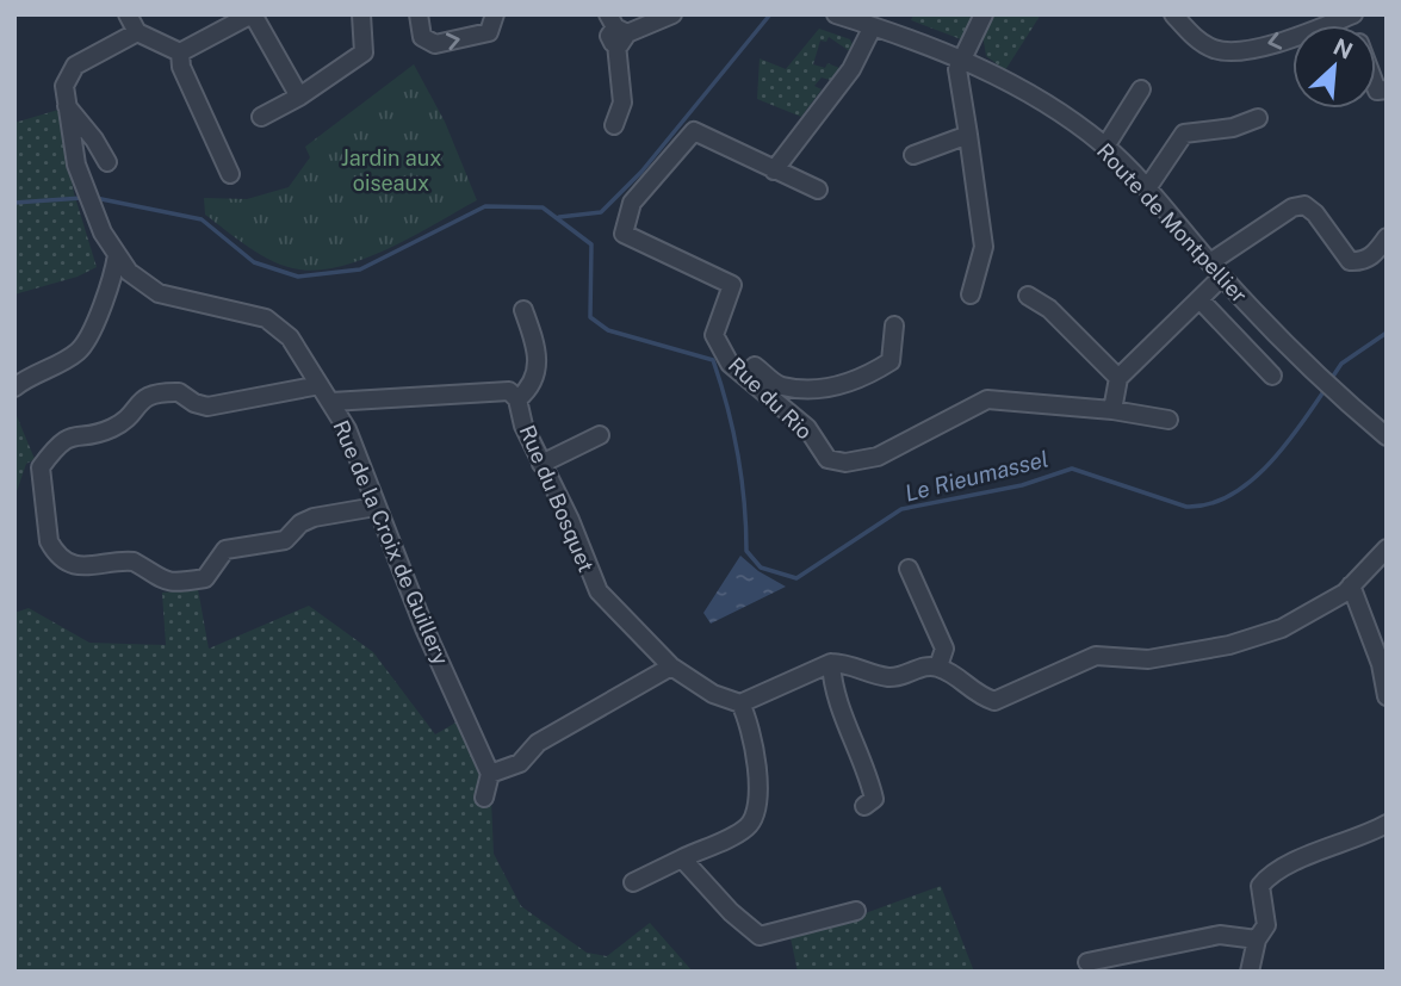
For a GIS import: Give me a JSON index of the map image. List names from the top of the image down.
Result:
{
  "streets": {
    "street": [
      "Route de Montpellier",
      "Rue du Rio",
      "Rue du Bosquet",
      "Rue de la Croix de Guillery"
    ]
  },
  "crossings": [
    ["Rue du Bosquet", "Rue de la Croix de Guillery"]
  ],
  "water": ["Le Rieumassel"],
  "parks": ["Jardin aux oiseaux"],
  "north": "top right"
}
